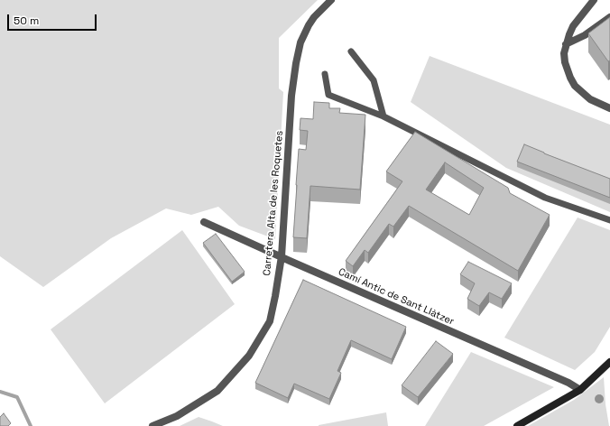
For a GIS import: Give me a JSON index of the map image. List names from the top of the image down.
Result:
{
  "streets": {
    "street": ["Carretera Alta de les Roquetes", "Camí Antic de Sant Llàtzer"]
  },
  "crossings": [
    ["Carretera Alta de les Roquetes", "Camí Antic de Sant Llàtzer"]
  ],
  "scale_bar": "50 m"
}
